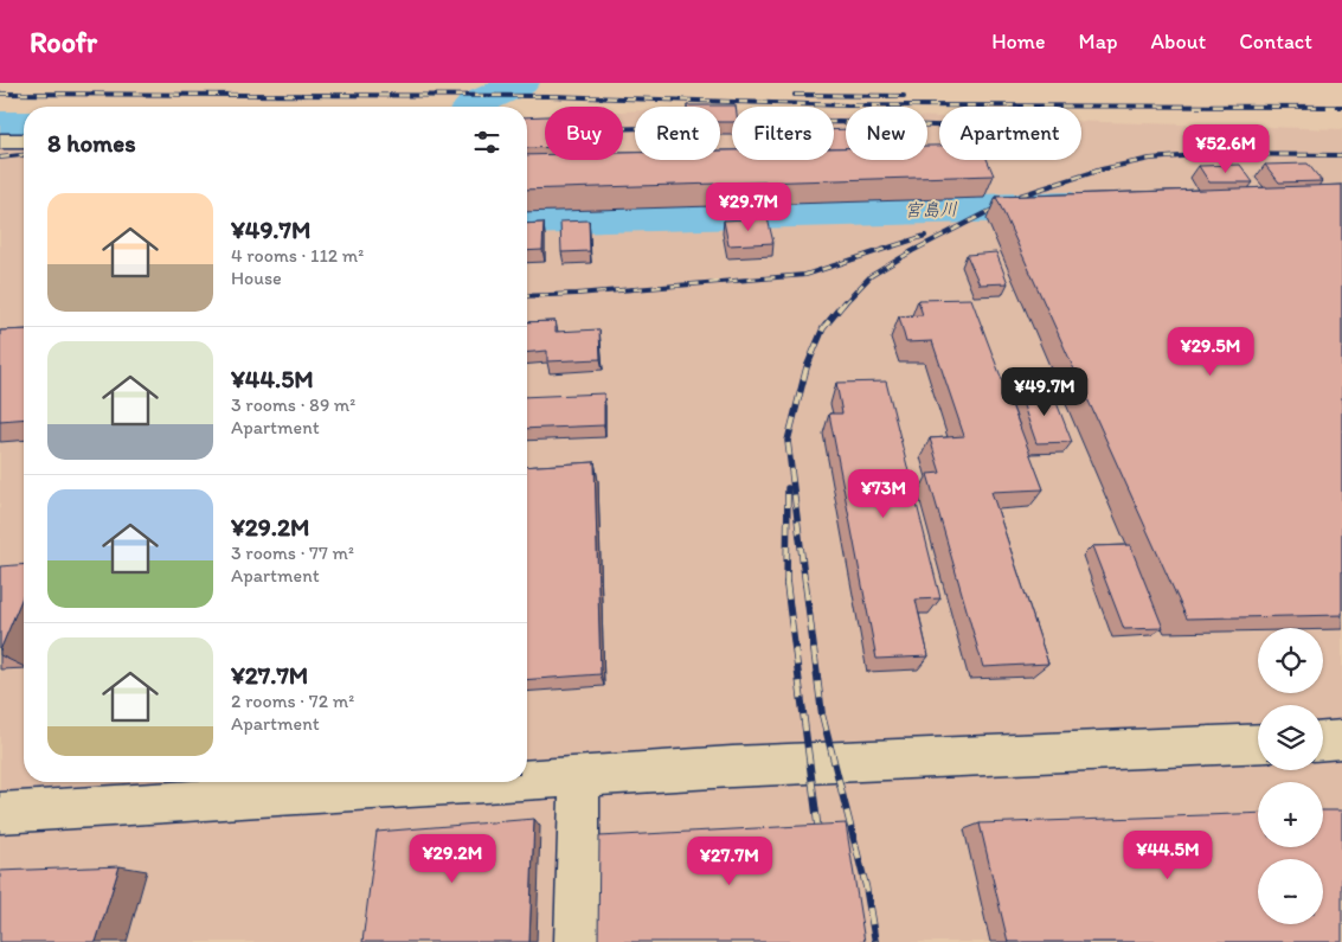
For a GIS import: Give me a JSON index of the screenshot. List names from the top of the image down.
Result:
{
  "water": ["宮島川"],
  "page": {
    "header": "Roofr",
    "nav": [
      "Home",
      "Map",
      "About",
      "Contact"
    ],
    "chip": [
      "Buy",
      "Rent",
      "Filters",
      "New",
      "Apartment"
    ],
    "heading": "8 homes",
    "price": [
      "¥52.6M",
      "¥29.7M",
      "¥29.5M",
      "¥49.7M",
      "¥73M",
      "¥44.5M",
      "¥29.2M",
      "¥27.7M"
    ],
    "list": [
      {
        "name": "¥49.7M",
        "note": "4 rooms · 112 m² · House"
      },
      {
        "name": "¥44.5M",
        "note": "3 rooms · 89 m² · Apartment"
      },
      {
        "name": "¥29.2M",
        "note": "3 rooms · 77 m² · Apartment"
      },
      {
        "name": "¥27.7M",
        "note": "2 rooms · 72 m² · Apartment"
      }
    ],
    "map_buttons": ["+", "−"]
  }
}
